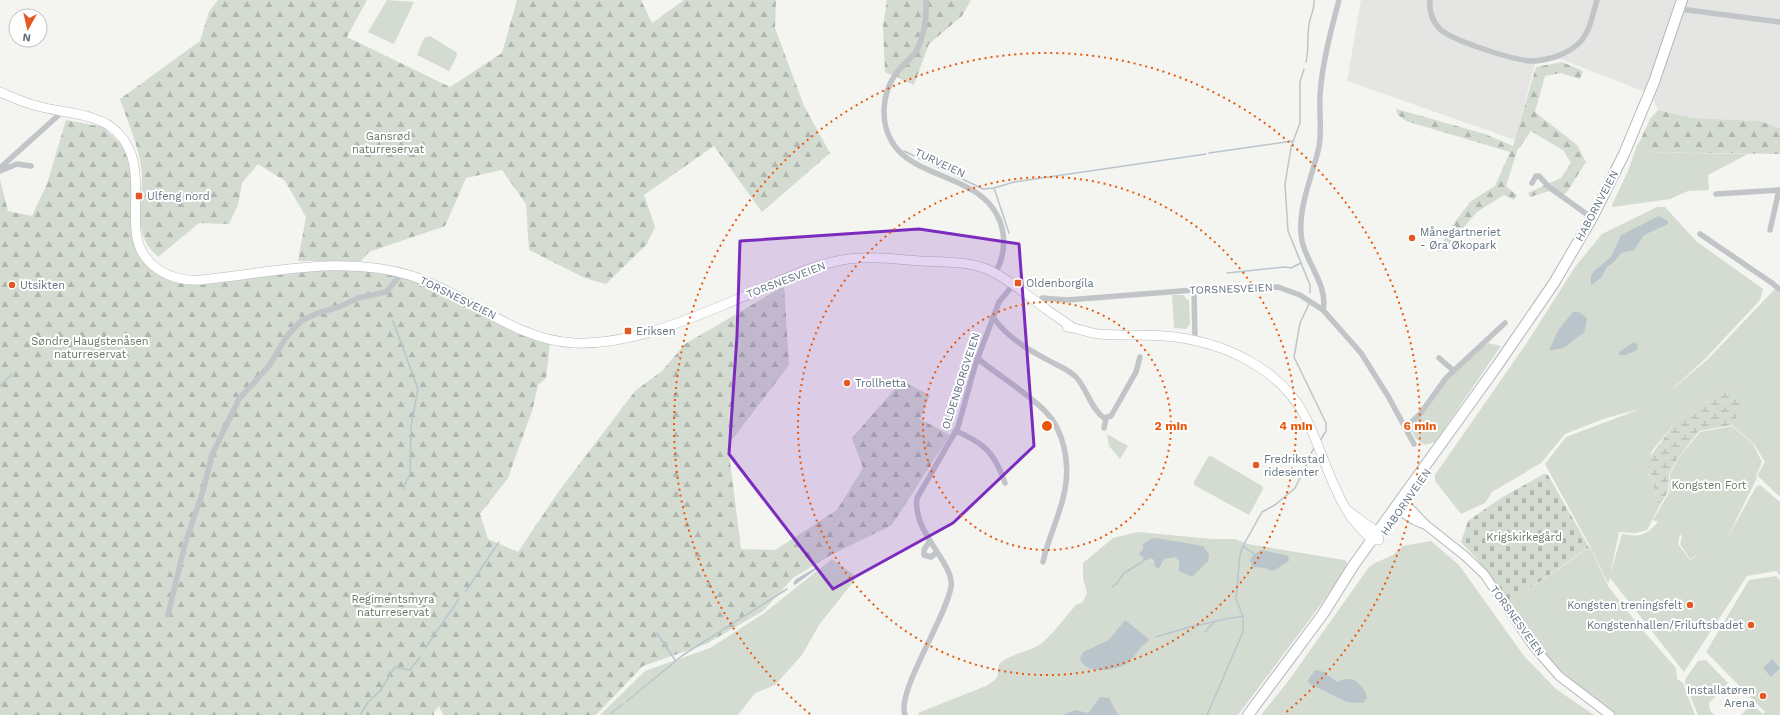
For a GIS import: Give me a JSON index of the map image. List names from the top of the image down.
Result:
{
  "streets": {
    "highway": ["HABORNVEIEN"],
    "main road": ["TORSNESVEIEN"],
    "street": ["TURVEIEN", "OLDENBORGVEIEN"]
  },
  "crossings": [
    ["TURVEIEN", "TORSNESVEIEN"],
    ["HABORNVEIEN", "TORSNESVEIEN"],
    ["TORSNESVEIEN", "OLDENBORGVEIEN"]
  ],
  "parks": [
    "Gansrød naturreservat",
    "Søndre Haugstenåsen naturreservat",
    "Kongsten Fort",
    "Krigskirkegård",
    "Regimentsmyra naturreservat"
  ],
  "places": {
    "transit": ["Ulfeng nord", "Oldenborgila", "Eriksen"],
    "other": [
      "Månegartneriet - Øra Økopark",
      "Utsikten",
      "Trollhetta",
      "Fredrikstad ridesenter",
      "Kongsten treningsfelt",
      "Kongstenhallen/Friluftsbadet",
      "Installatøren Arena"
    ]
  },
  "north": "bottom",
  "rings": ["2 min", "4 min", "6 min"]
}
